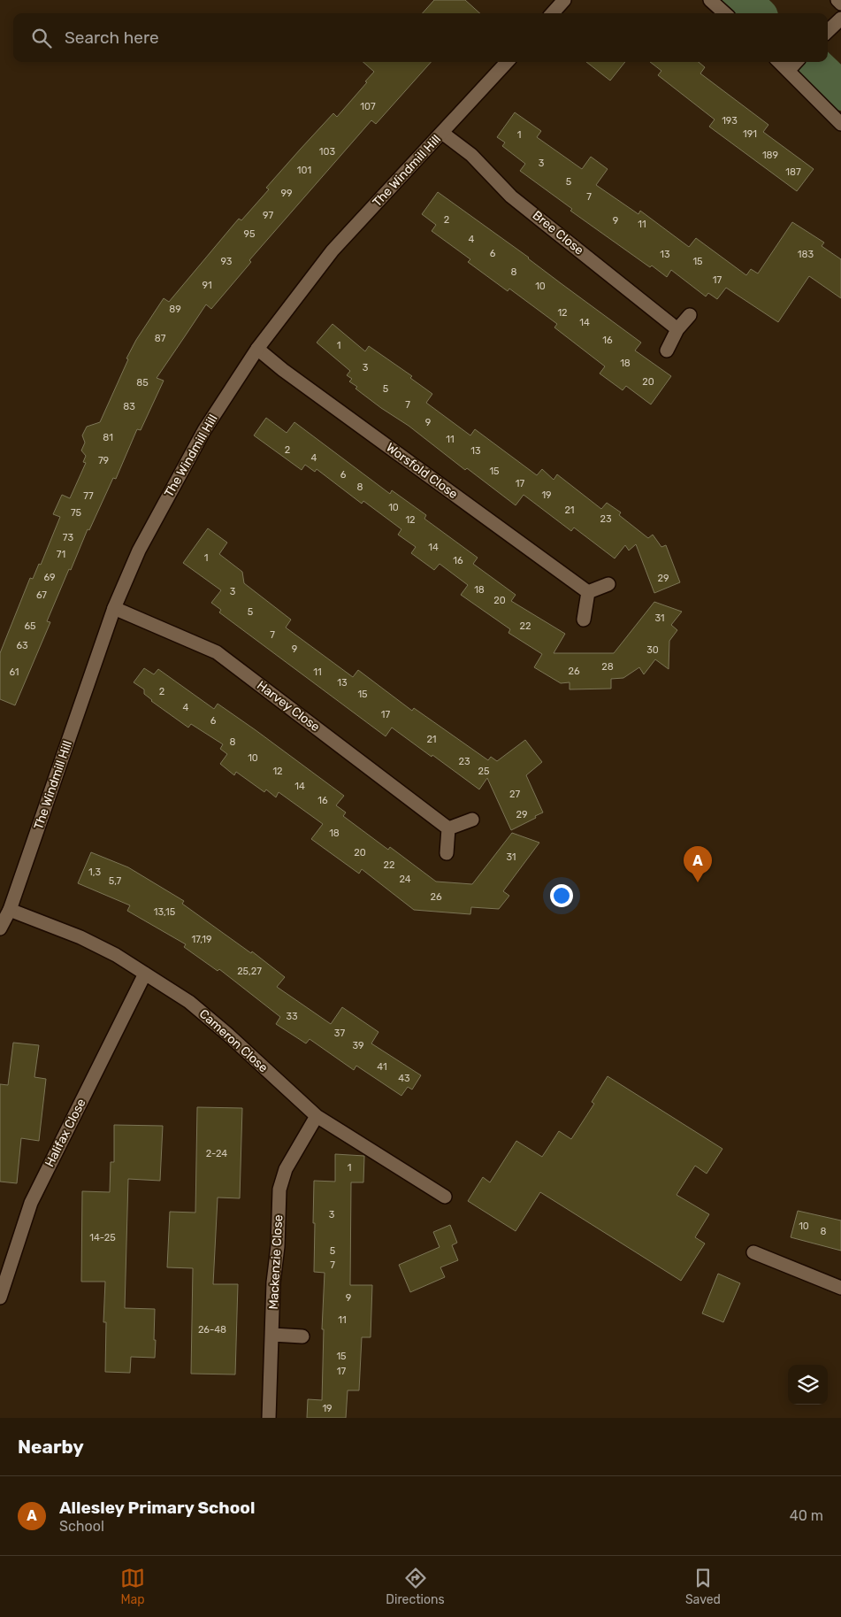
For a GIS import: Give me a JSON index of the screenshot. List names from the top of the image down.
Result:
{
  "streets": {
    "street": [
      "The Windmill Hill",
      "Bree Close",
      "Worsfold Close",
      "Harvey Close",
      "Cameron Close",
      "Halifax Close",
      "Mackenzie Close"
    ]
  },
  "crossings": [
    ["The Windmill Hill", "Bree Close"],
    ["The Windmill Hill", "Worsfold Close"],
    ["The Windmill Hill", "Harvey Close"],
    ["The Windmill Hill", "Cameron Close"],
    ["Cameron Close", "Halifax Close"],
    ["Cameron Close", "Mackenzie Close"]
  ],
  "house_numbers": [
    "107",
    "193",
    "191",
    "1",
    "103",
    "189",
    "3",
    "101",
    "187",
    "5",
    "99",
    "7",
    "97",
    "2",
    "9",
    "11",
    "95",
    "4",
    "6",
    "13",
    "183",
    "93",
    "15",
    "8",
    "17",
    "91",
    "10",
    "89",
    "12",
    "14",
    "87",
    "16",
    "1",
    "18",
    "3",
    "20",
    "85",
    "5",
    "7",
    "83",
    "9",
    "81",
    "11",
    "2",
    "13",
    "4",
    "79",
    "15",
    "6",
    "17",
    "8",
    "19",
    "77",
    "10",
    "21",
    "75",
    "23",
    "12",
    "73",
    "14",
    "71",
    "1",
    "16",
    "69",
    "29",
    "18",
    "3",
    "67",
    "20",
    "5",
    "31",
    "65",
    "22",
    "7",
    "63",
    "9",
    "30",
    "28",
    "26",
    "61",
    "11",
    "13",
    "2",
    "15",
    "4",
    "17",
    "6",
    "21",
    "8",
    "10",
    "23",
    "12",
    "25",
    "14",
    "27",
    "16",
    "29",
    "18",
    "20",
    "31",
    "22",
    "1,3",
    "24",
    "5,7",
    "26",
    "13,15",
    "17,19",
    "25,27",
    "33",
    "37",
    "39",
    "41",
    "43",
    "2-24",
    "1",
    "3",
    "10",
    "8",
    "14-25",
    "5",
    "7",
    "9",
    "11",
    "26-48",
    "15",
    "17",
    "19"
  ],
  "page": {
    "search": "Search here",
    "pins": "A",
    "heading": "Nearby",
    "list": [
      {
        "mark": "A",
        "name": "Allesley Primary School",
        "note": "School",
        "value": "40 m"
      }
    ],
    "nav": ["Map", "Directions", "Saved"]
  }
}
